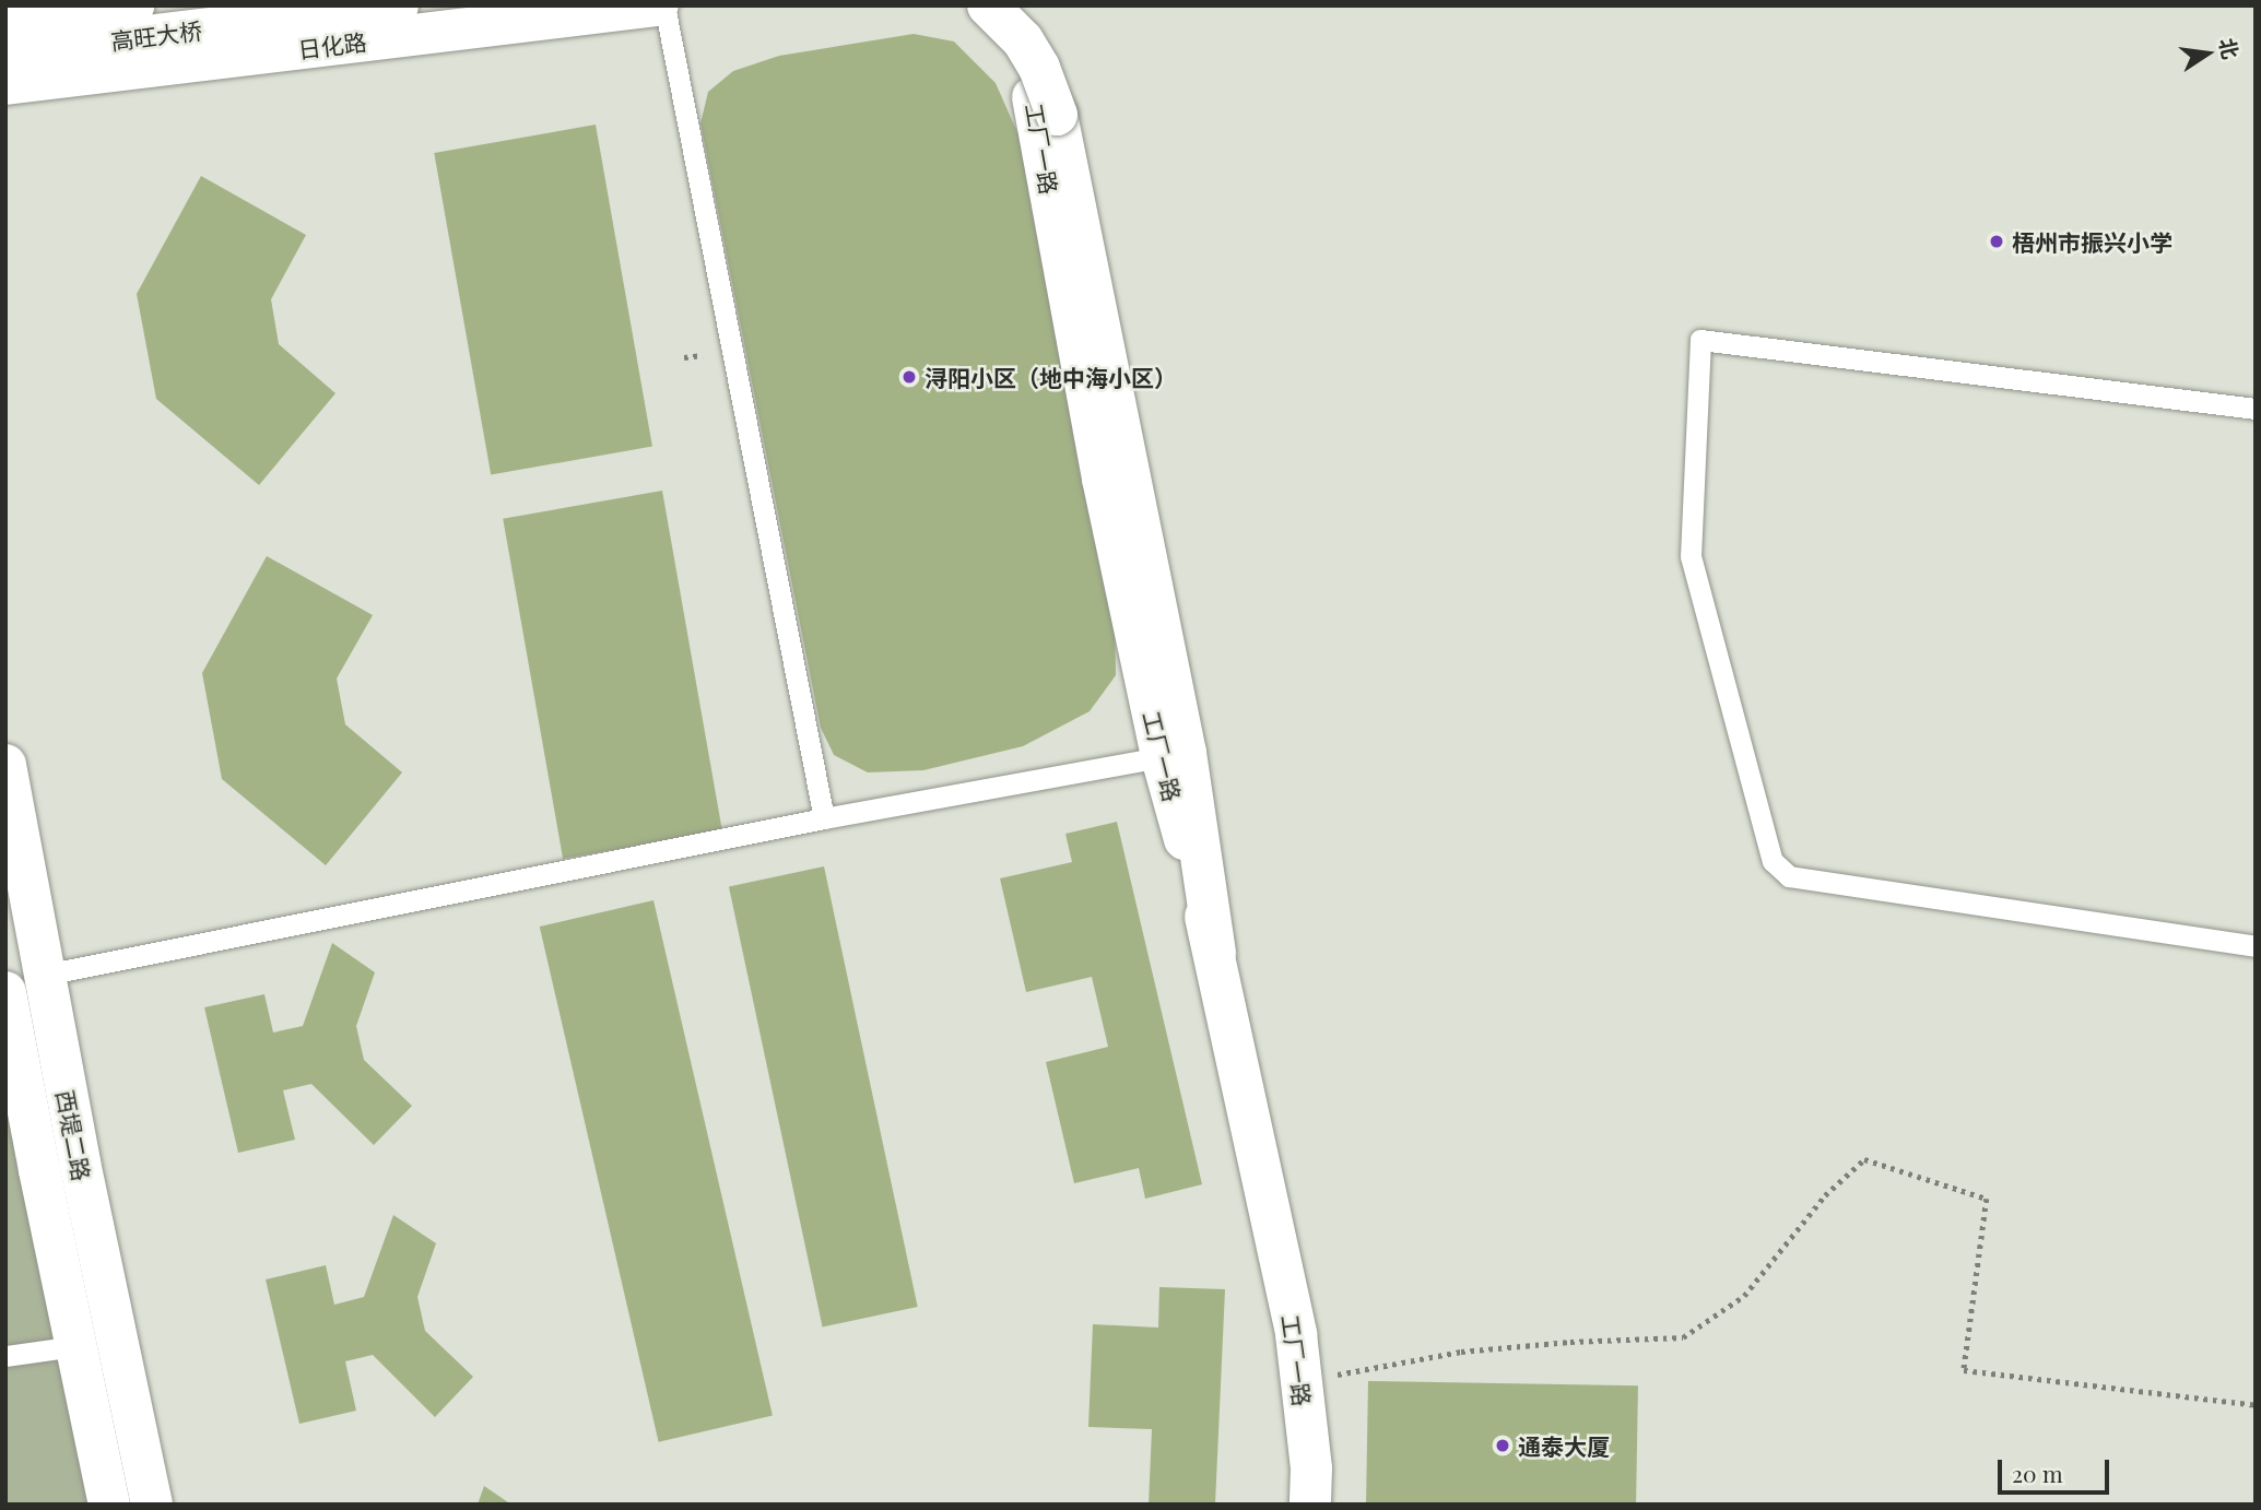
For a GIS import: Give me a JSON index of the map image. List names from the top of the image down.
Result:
{
  "streets": {
    "main road": [
      "高旺大桥",
      "日化路",
      "工厂一路",
      "西堤二路"
    ]
  },
  "places": ["梧州市振兴小学", "浔阳小区（地中海小区）", "通泰大厦"],
  "scale_bar": "20 m",
  "north": "right"
}
